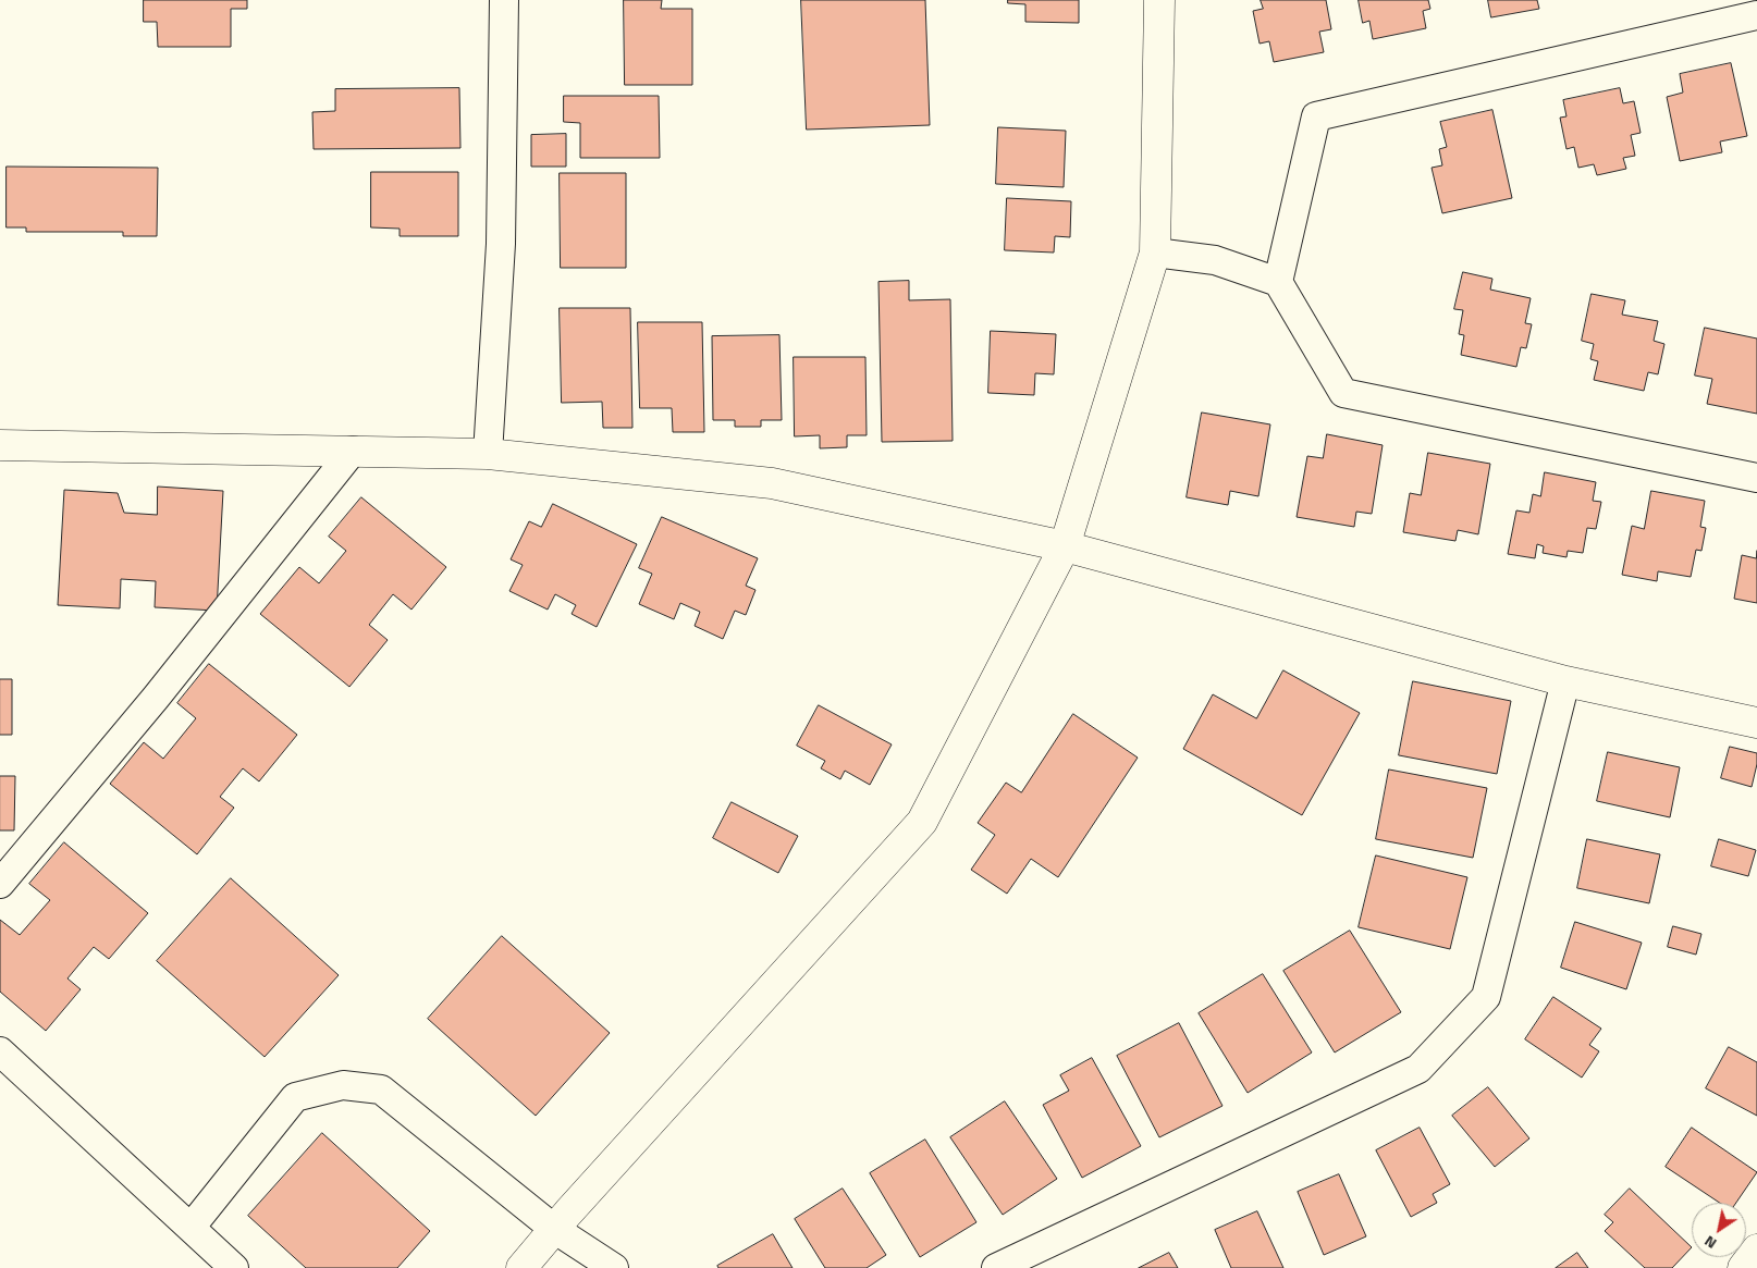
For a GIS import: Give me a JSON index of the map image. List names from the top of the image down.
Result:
{
  "north": "bottom left"
}
